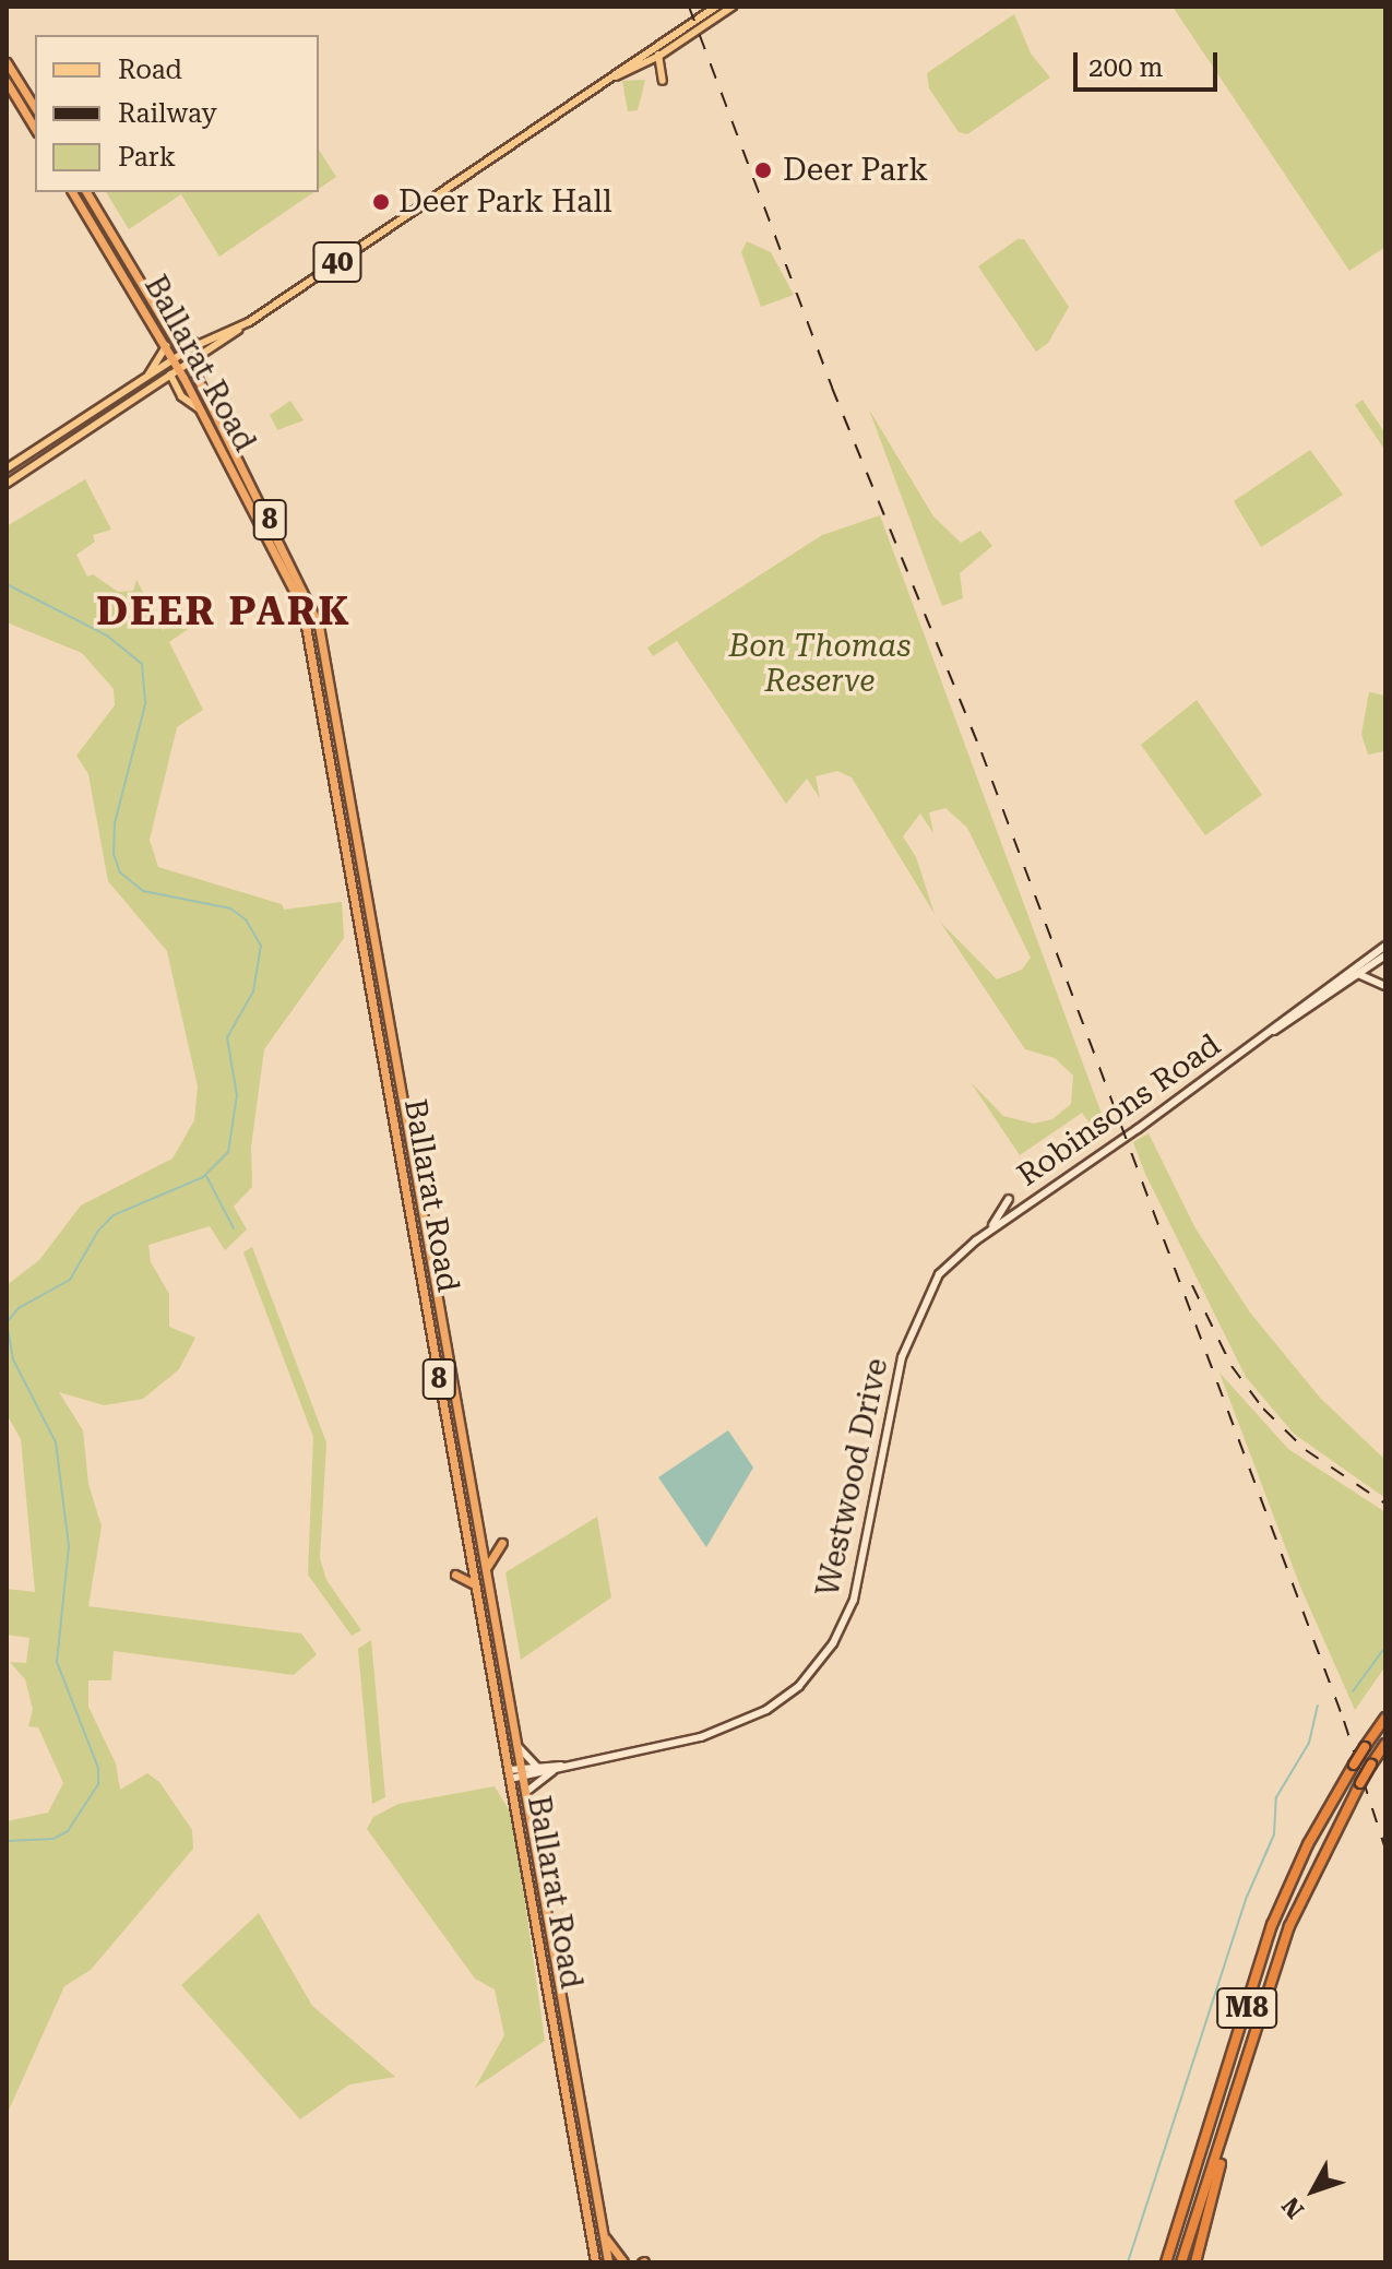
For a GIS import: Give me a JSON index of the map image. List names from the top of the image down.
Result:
{
  "streets": {
    "highway": ["Ballarat Road", "8", "M8"],
    "main road": ["40", "Robinsons Road", "Westwood Drive"]
  },
  "crossings": [
    ["40", "Ballarat Road"],
    ["Ballarat Road", "Westwood Drive"],
    ["Robinsons Road", "Westwood Drive"]
  ],
  "districts": ["DEER PARK"],
  "parks": ["Bon Thomas Reserve"],
  "places": ["Deer Park", "Deer Park Hall"],
  "legend": ["Road", "Railway", "Park"],
  "scale_bar": "200 m",
  "north": "bottom left"
}
